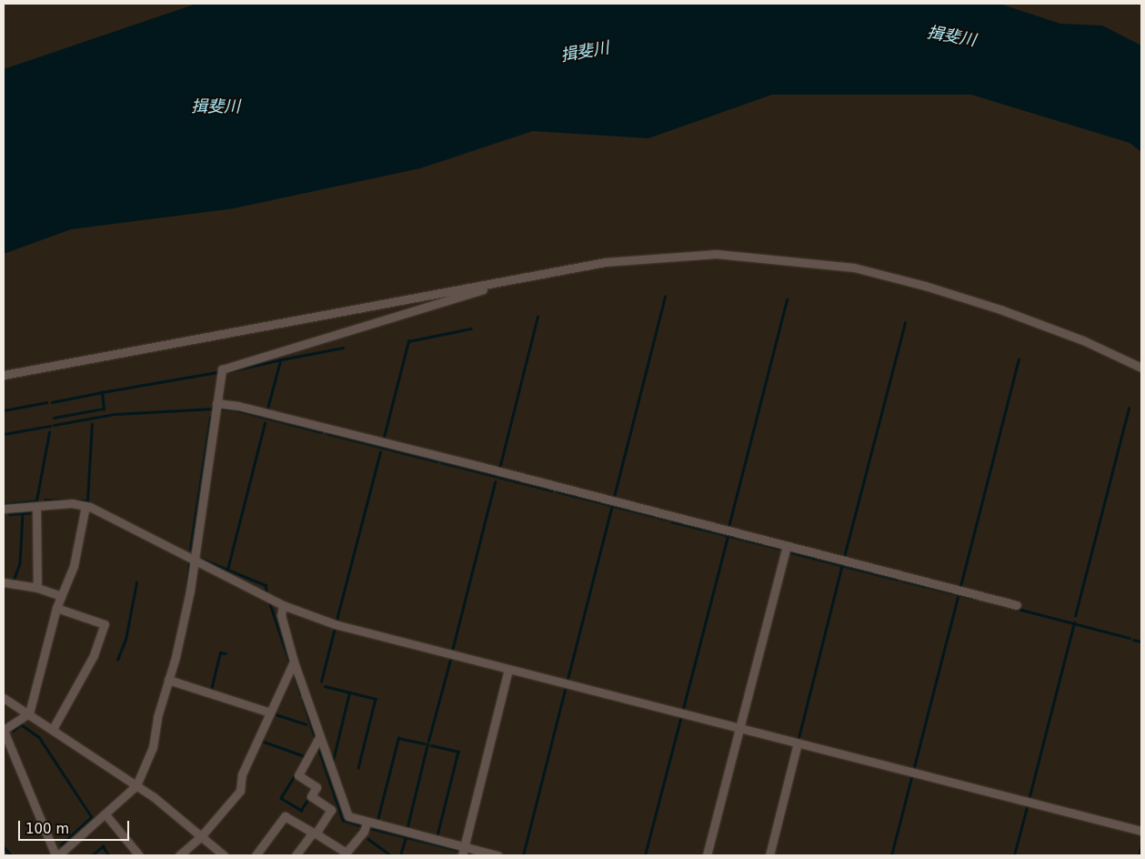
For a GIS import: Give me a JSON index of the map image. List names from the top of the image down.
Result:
{
  "water": ["揖斐川"],
  "scale_bar": "100 m"
}
